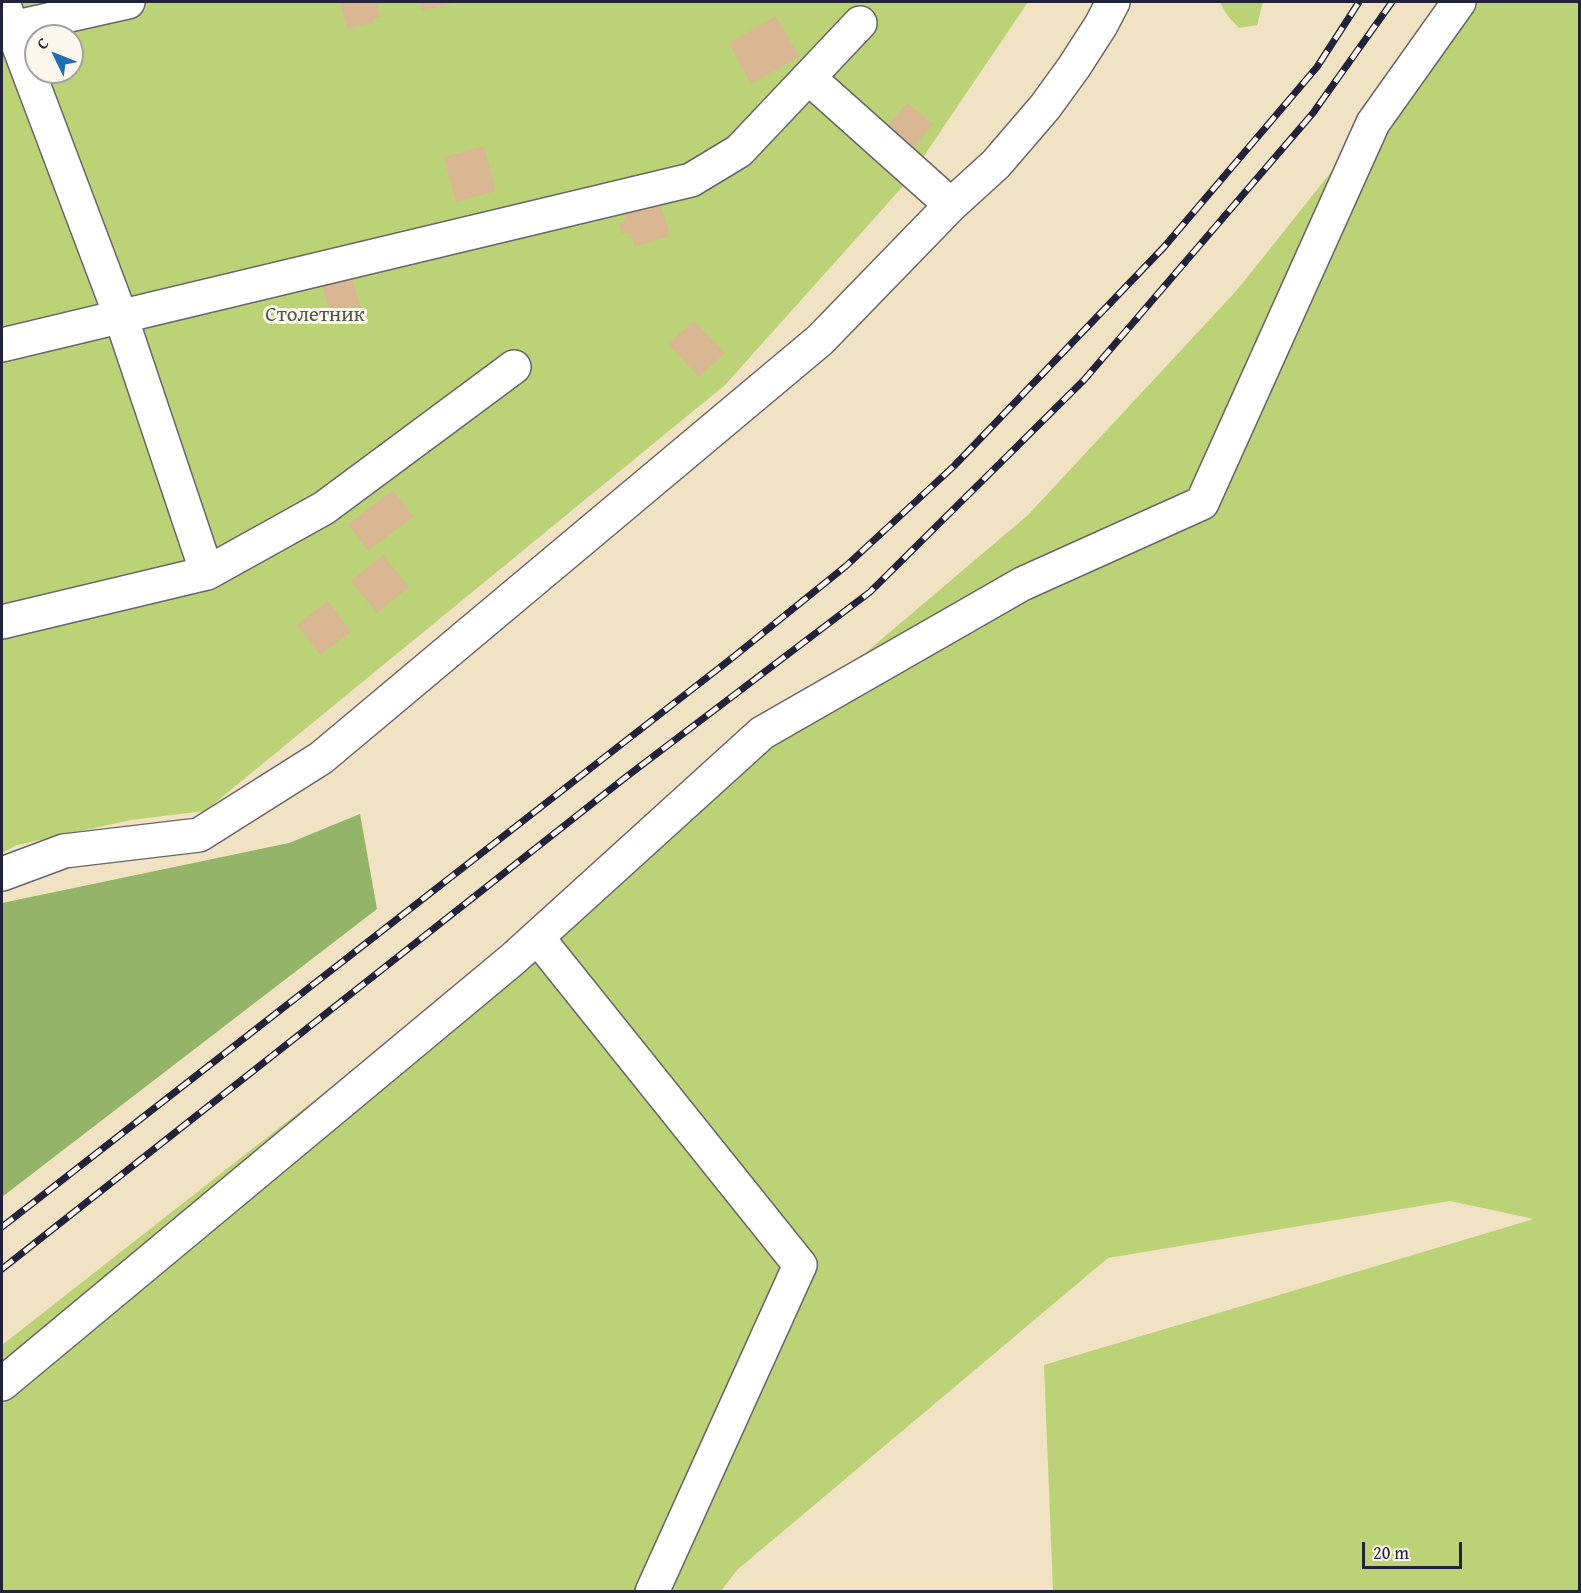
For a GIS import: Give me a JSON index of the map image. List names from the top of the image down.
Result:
{
  "parks": ["Столетник"],
  "scale_bar": "20 m",
  "north": "top left"
}
